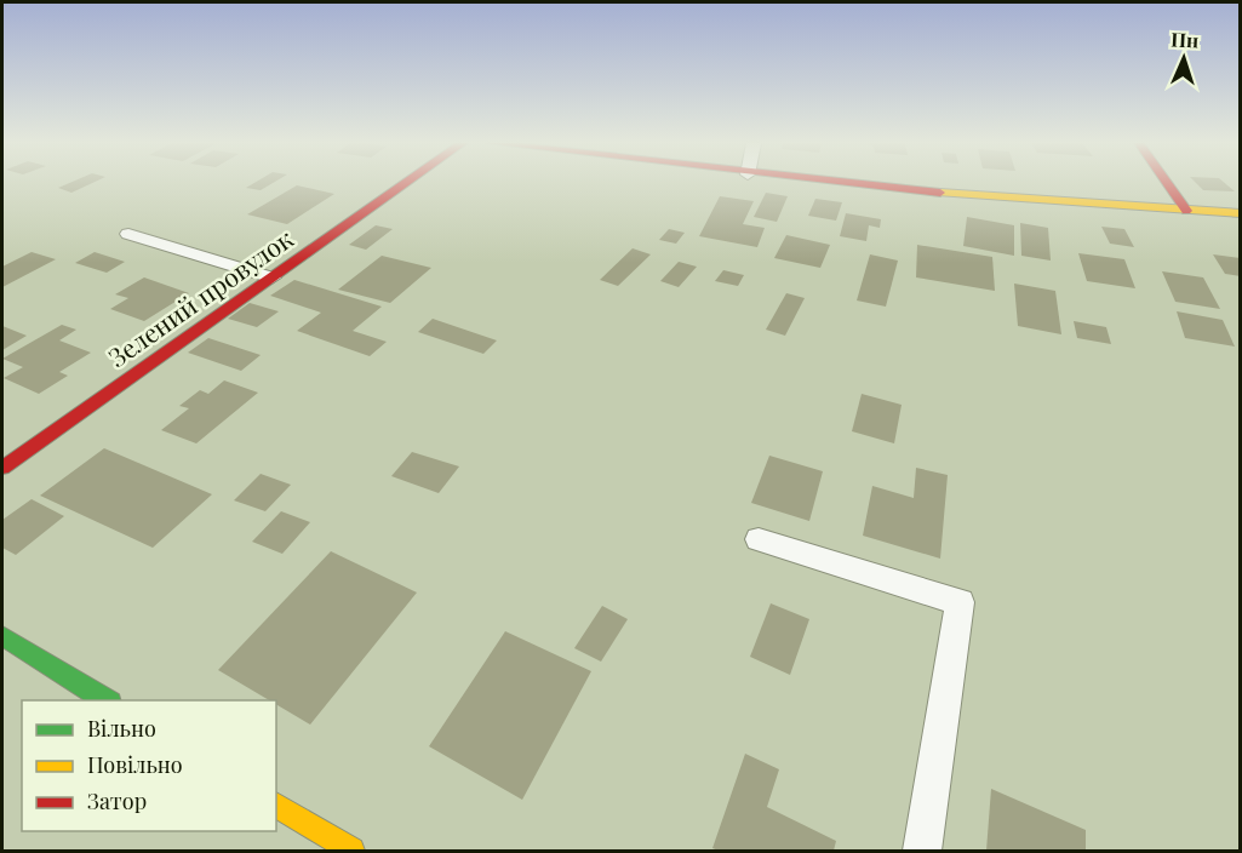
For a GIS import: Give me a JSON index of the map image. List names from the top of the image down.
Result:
{
  "streets": {
    "street": ["Зелений провулок"]
  },
  "legend": ["Вільно", "Повільно", "Затор"],
  "north": "top"
}
